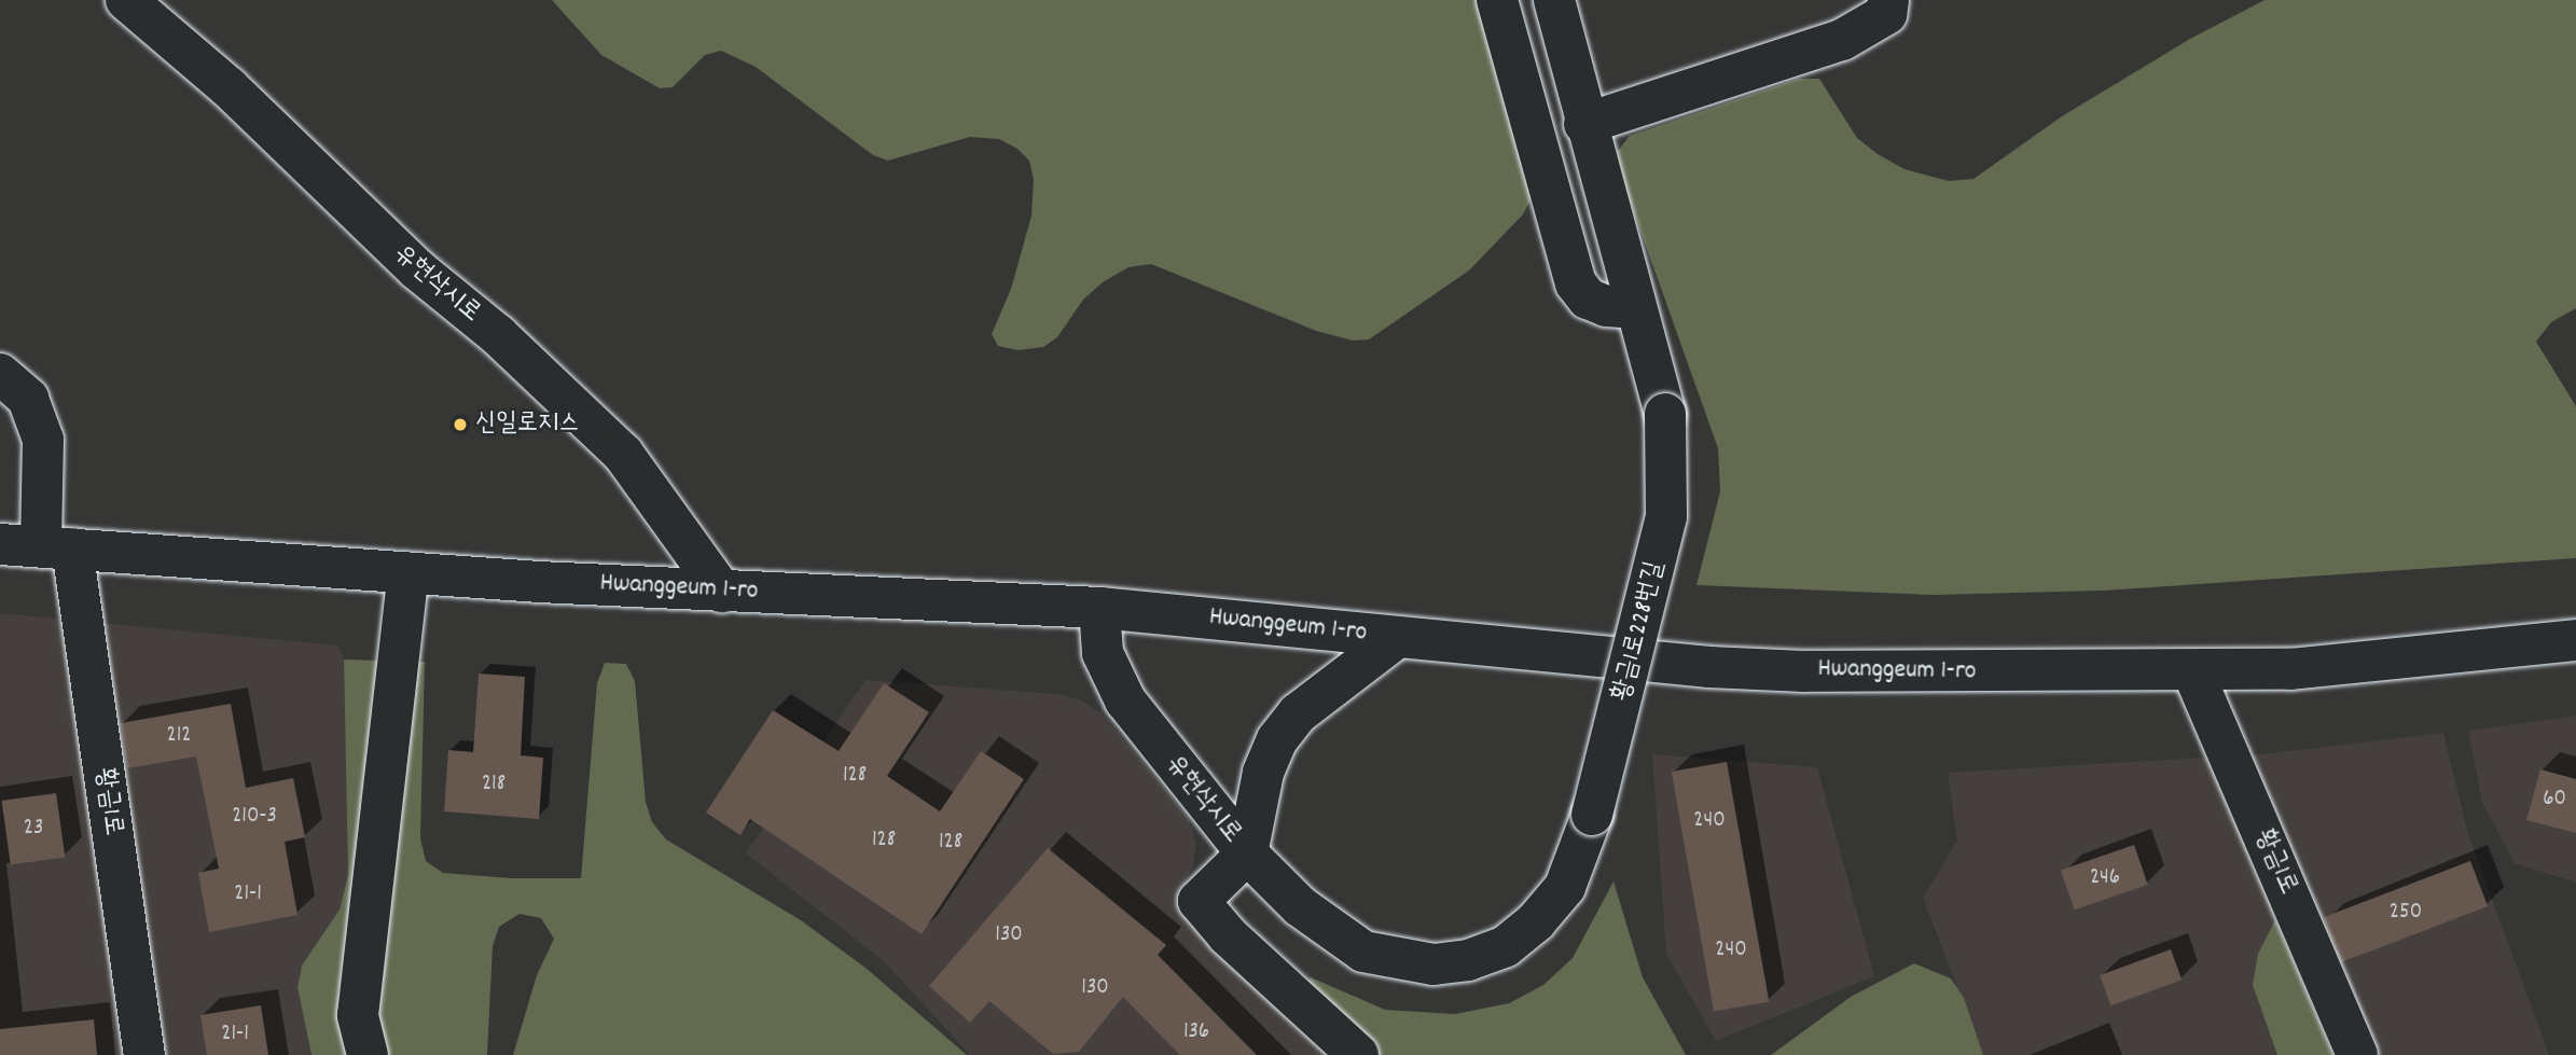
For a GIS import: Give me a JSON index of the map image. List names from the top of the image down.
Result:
{
  "streets": {
    "street": [
      "유현삭시로",
      "Hwanggeum 1-ro",
      "황금1로228번길",
      "황금1로"
    ]
  },
  "crossings": [
    ["유현삭시로", "Hwanggeum 1-ro"],
    ["유현삭시로", "황금1로228번길"],
    ["Hwanggeum 1-ro", "황금1로"]
  ],
  "places": ["신일로지스"],
  "house_numbers": [
    "212",
    "128",
    "218",
    "60",
    "210-3",
    "240",
    "23",
    "128",
    "128",
    "246",
    "21-1",
    "250",
    "130",
    "240",
    "130",
    "136",
    "21-1"
  ]
}
